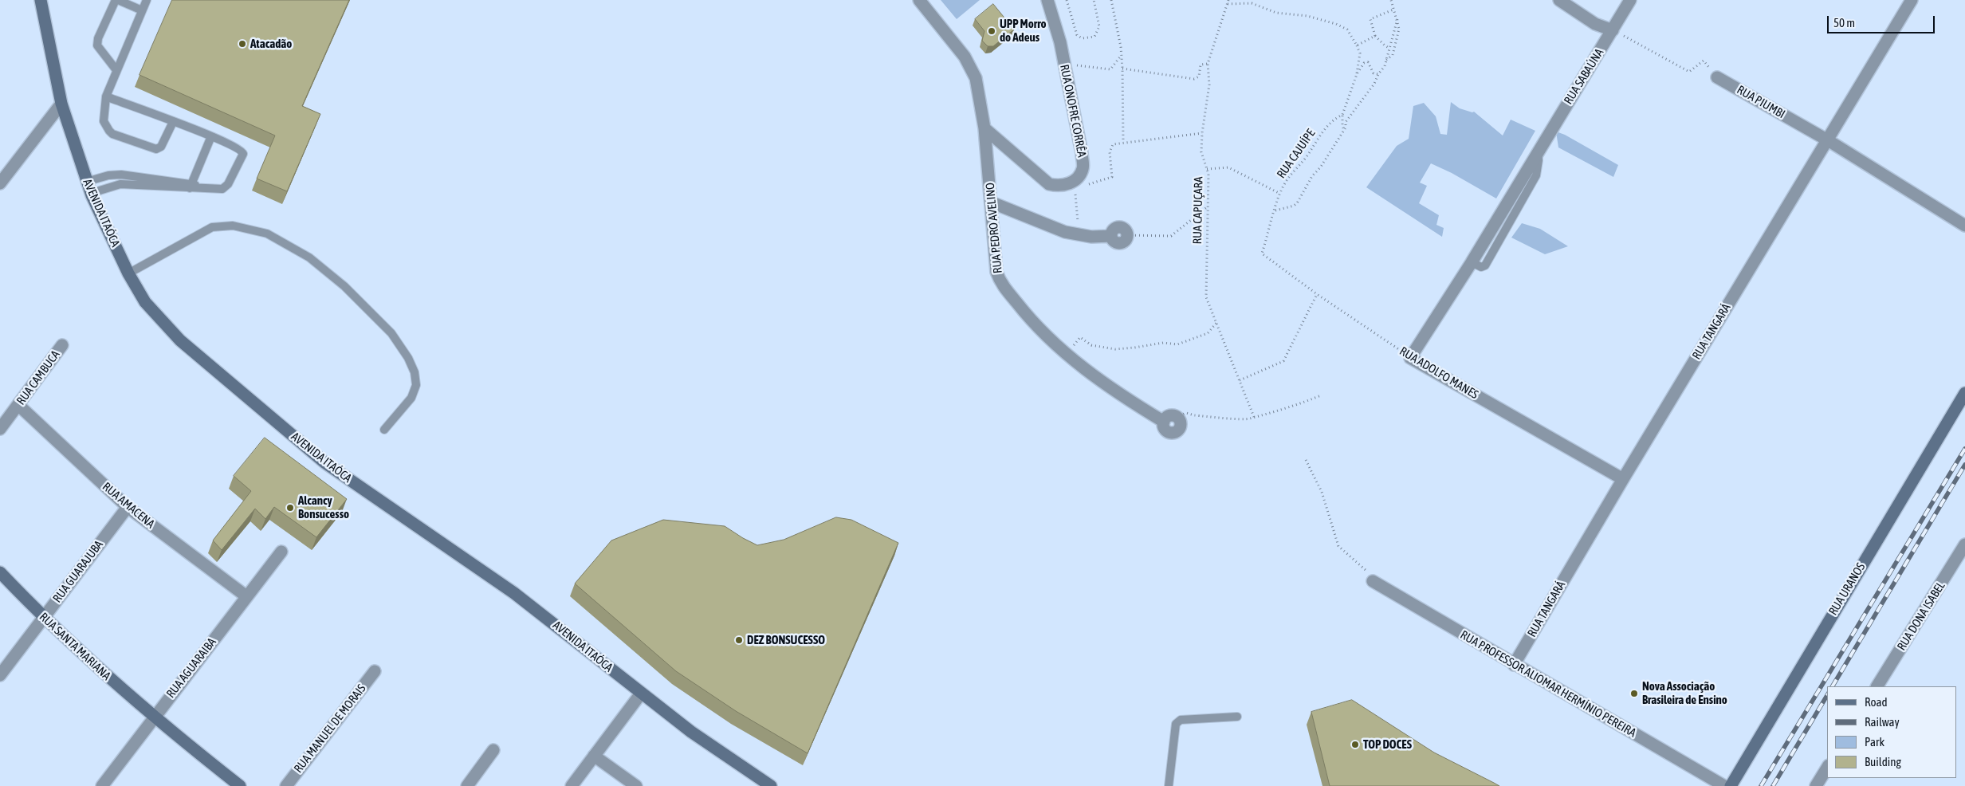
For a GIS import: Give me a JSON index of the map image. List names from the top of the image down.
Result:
{
  "streets": {
    "main road": ["AVENIDA ITAÓCA", "RUA URANOS", "RUA SANTA MARIANA"],
    "street": [
      "RUA SABAÚNA",
      "RUA PIUMBI",
      "RUA ONOFRE CORRÊA",
      "RUA PEDRO AVELINO",
      "RUA TANGARÁ",
      "RUA ADOLFO MANES",
      "RUA CAMBUCA",
      "RUA AMACENA",
      "RUA GUARAJUBA",
      "RUA DONA ISABEL",
      "RUA AGUARAIBA",
      "RUA PROFESSOR ALIOMAR HERMÍNIO PEREIRA",
      "RUA MANUEL DE MORAIS"
    ],
    "path": ["RUA CAJUÍPE", "RUA CAPUÇARA"]
  },
  "crossings": [
    ["RUA SABAÚNA", "RUA ADOLFO MANES"],
    ["RUA PIUMBI", "RUA TANGARÁ"],
    ["RUA CAJUÍPE", "RUA ADOLFO MANES"],
    ["RUA TANGARÁ", "RUA ADOLFO MANES"],
    ["RUA TANGARÁ", "RUA PROFESSOR ALIOMAR HERMÍNIO PEREIRA"],
    ["RUA CAMBUCA", "RUA AMACENA"],
    ["RUA AMACENA", "RUA GUARAJUBA"],
    ["RUA AMACENA", "RUA AGUARAIBA"],
    ["RUA GUARAJUBA", "RUA SANTA MARIANA"],
    ["RUA SANTA MARIANA", "RUA AGUARAIBA"]
  ],
  "places": [
    "UPP Morro do Adeus",
    "Atacadão",
    "Alcancy Bonsucesso",
    "DEZ BONSUCESSO",
    "Nova Associação Brasileira de Ensino",
    "TOP DOCES"
  ],
  "legend": [
    "Road",
    "Railway",
    "Park",
    "Building"
  ],
  "scale_bar": "50 m"
}
